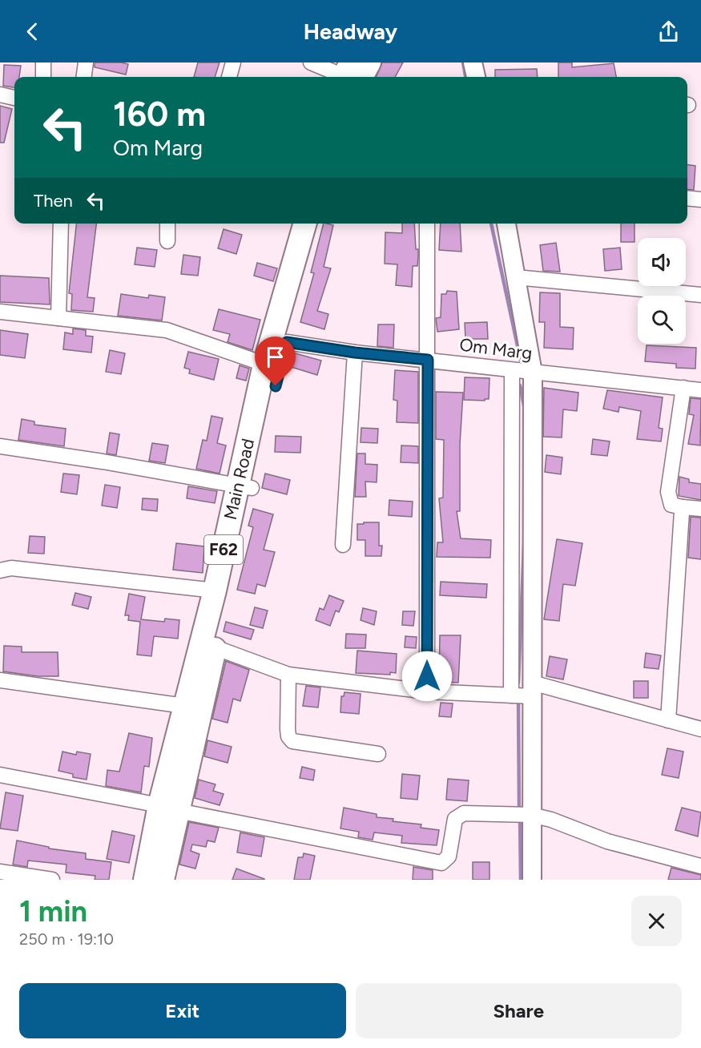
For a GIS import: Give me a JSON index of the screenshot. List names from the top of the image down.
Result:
{
  "streets": {
    "main road": ["Main Road", "F62"],
    "street": ["Om Marg"]
  },
  "crossings": [
    ["Om Marg", "Main Road"]
  ],
  "page": {
    "header": "Headway",
    "turn": ["160 m", "Om Marg"],
    "then": "Then",
    "heading": ["1 min", "250 m · 19:10"],
    "buttons": ["Exit", "Share"]
  }
}
